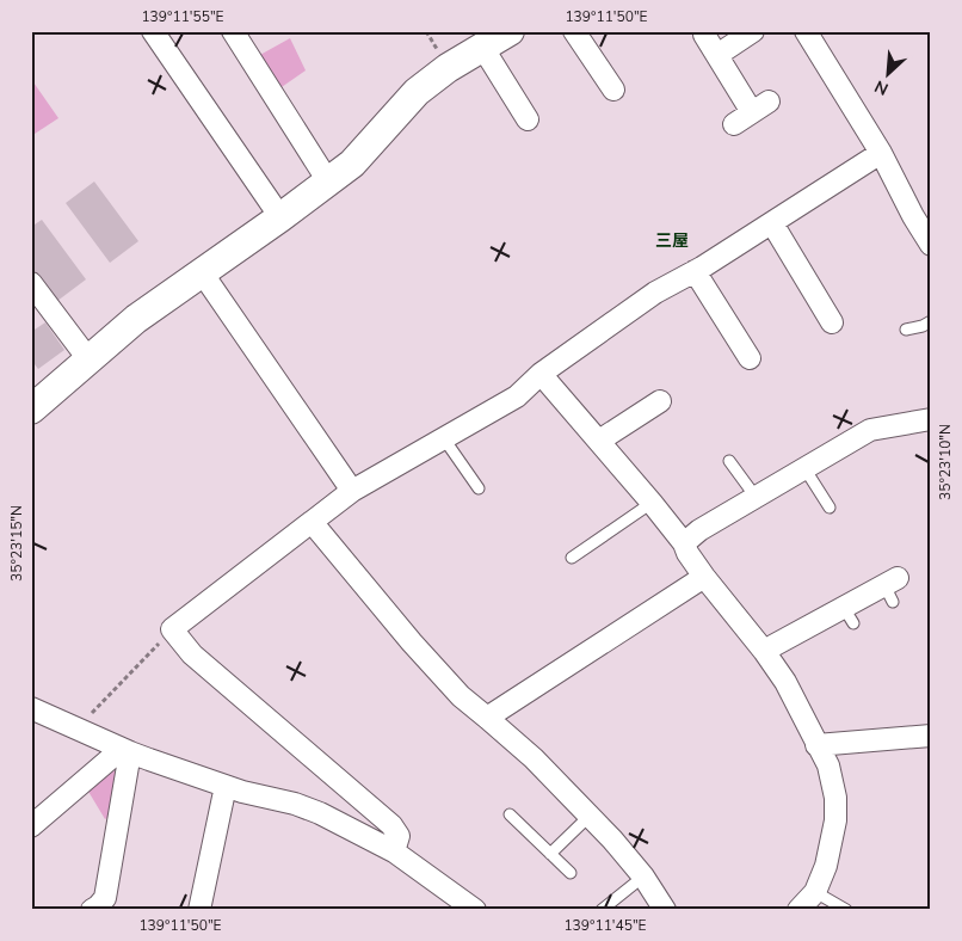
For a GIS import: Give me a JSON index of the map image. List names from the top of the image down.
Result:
{
  "districts": ["三屋"],
  "north": "bottom left",
  "coordinates": [
    "139°11'55\"E",
    "139°11'50\"E",
    "35°23'10\"N",
    "35°23'15\"N",
    "139°11'45\"E"
  ]
}
